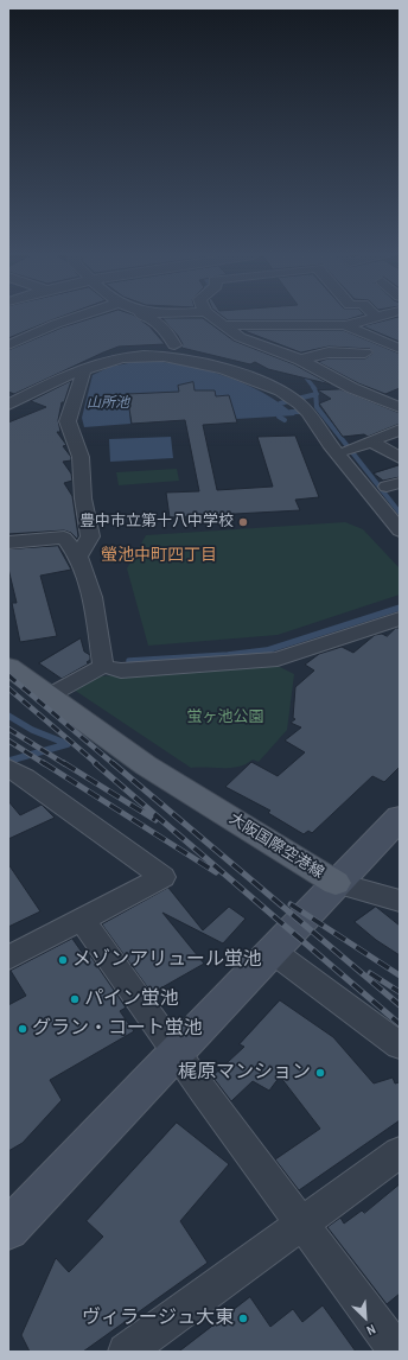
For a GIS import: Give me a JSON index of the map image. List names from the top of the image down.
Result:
{
  "streets": {
    "main road": ["大阪国際空港線"]
  },
  "districts": ["螢池中町四丁目"],
  "water": ["山所池"],
  "parks": ["蛍ヶ池公園"],
  "places": [
    "豊中市立第十八中学校",
    "メゾンアリュール蛍池",
    "パイン蛍池",
    "グラン・コート蛍池",
    "梶原マンション",
    "ヴィラージュ大東"
  ],
  "north": "bottom right"
}
